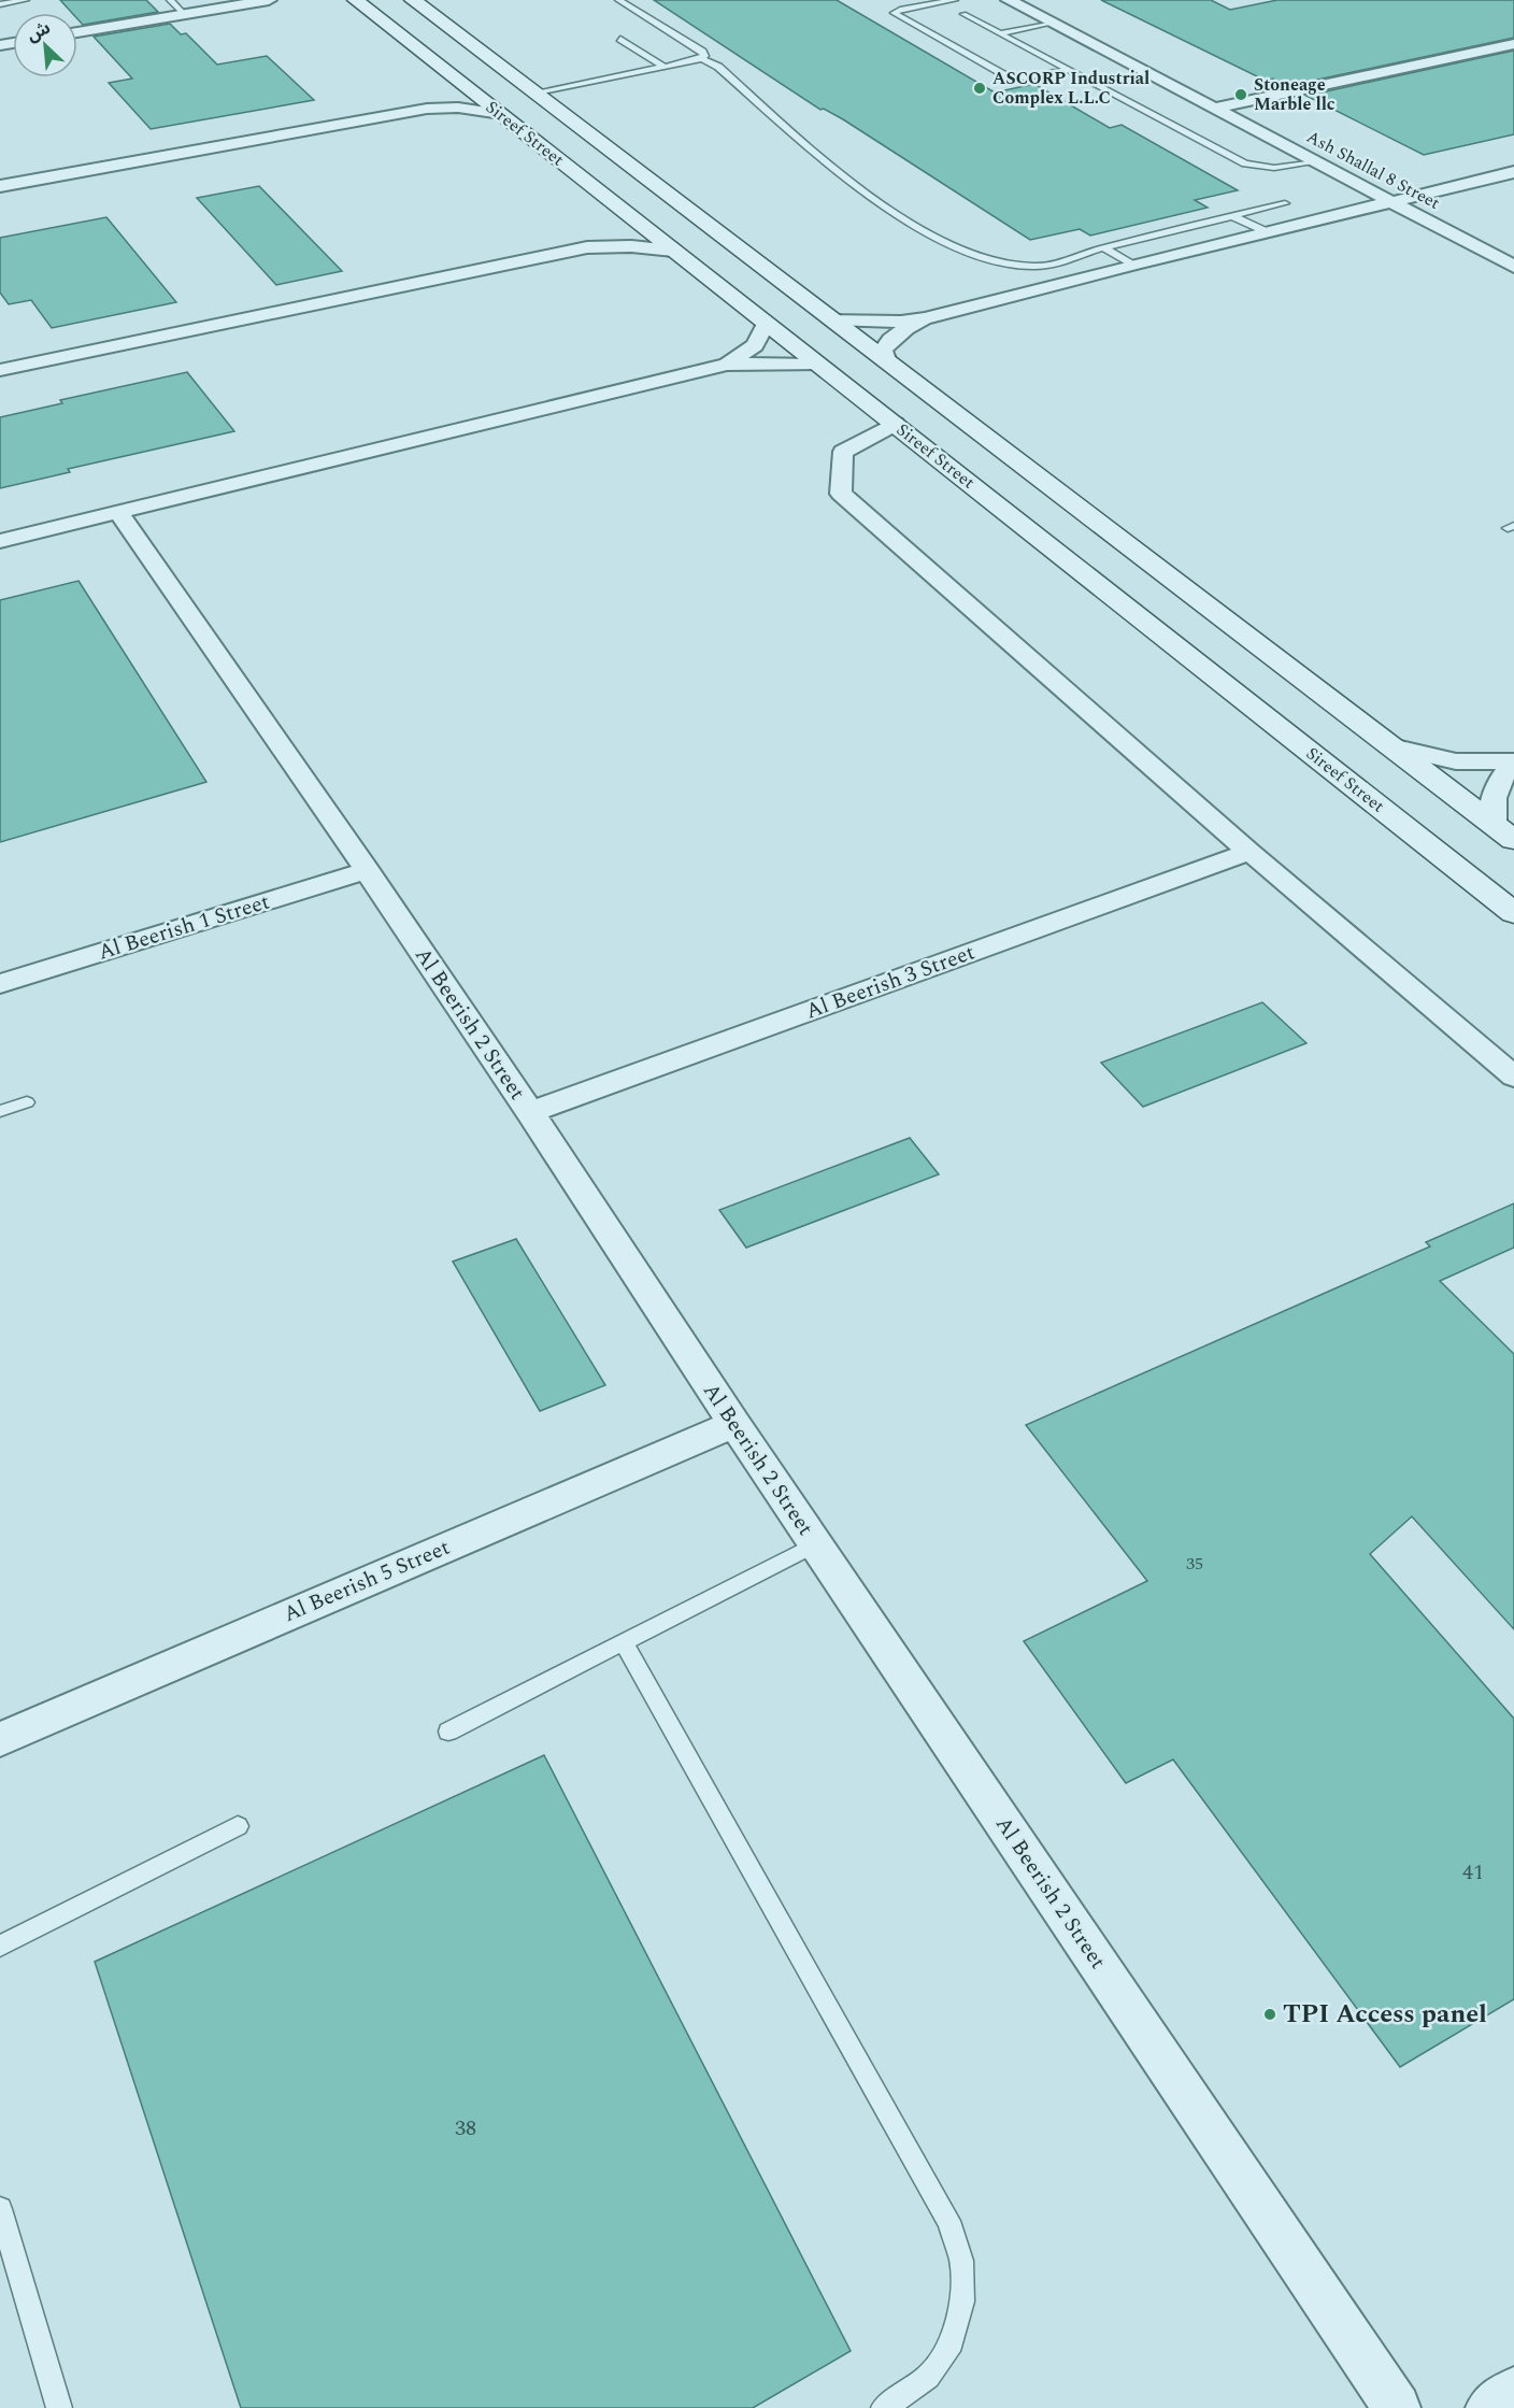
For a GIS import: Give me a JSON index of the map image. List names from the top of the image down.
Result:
{
  "streets": {
    "main road": ["Sireef Street"],
    "street": [
      "Ash Shallal 8 Street",
      "Al Beerish 1 Street",
      "Al Beerish 3 Street",
      "Al Beerish 2 Street",
      "Al Beerish 5 Street"
    ]
  },
  "crossings": [
    ["Al Beerish 1 Street", "Al Beerish 2 Street"],
    ["Al Beerish 3 Street", "Al Beerish 2 Street"],
    ["Al Beerish 2 Street", "Al Beerish 5 Street"]
  ],
  "places": ["ASCORP Industrial Complex L.L.C", "Stoneage Marble llc", "TPI Access panel"],
  "house_numbers": ["35", "41", "38"],
  "north": "top left"
}
